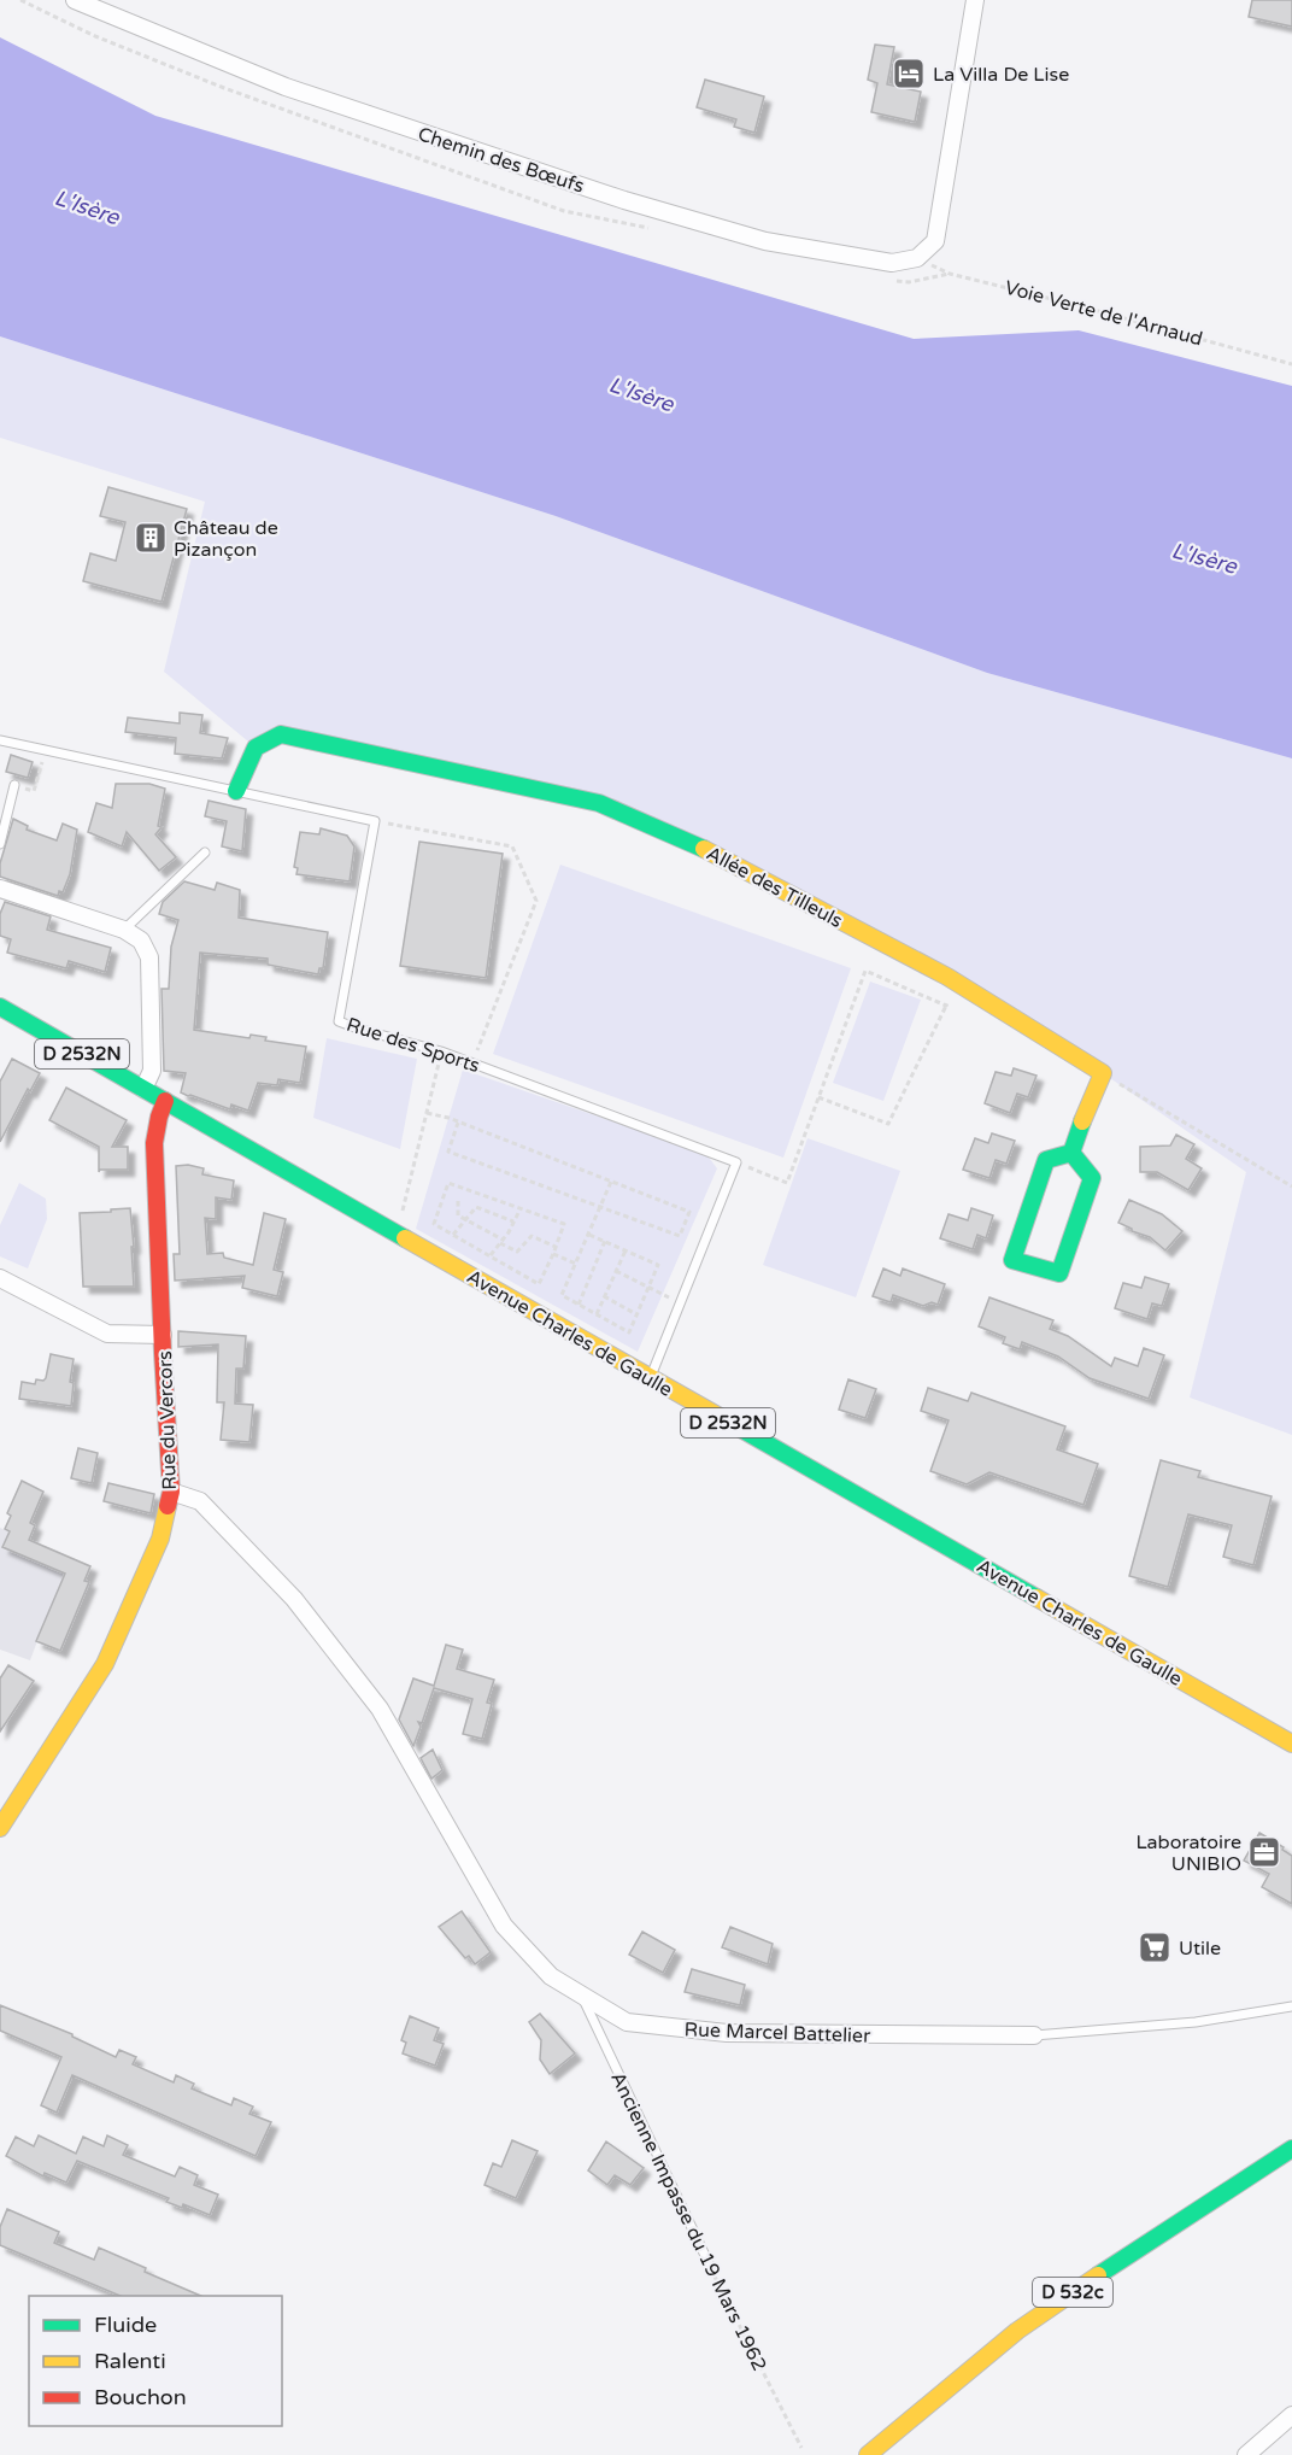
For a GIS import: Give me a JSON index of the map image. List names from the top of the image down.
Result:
{
  "streets": {
    "main road": [
      "Allée des Tilleuls",
      "D 2532N",
      "Avenue Charles de Gaulle",
      "Rue du Vercors",
      "D 532c"
    ],
    "street": ["Chemin des Bœufs", "Rue Marcel Battelier"],
    "lane": ["Rue des Sports", "Ancienne Impasse du 19 Mars 1962"],
    "path": ["Voie Verte de l'Arnaud"]
  },
  "crossings": [
    ["Chemin des Bœufs", "Voie Verte de l'Arnaud"],
    ["Avenue Charles de Gaulle", "Rue du Vercors"],
    ["Rue du Vercors", "Rue Marcel Battelier"],
    ["Rue Marcel Battelier", "Ancienne Impasse du 19 Mars 1962"]
  ],
  "water": ["L'Isère"],
  "places": {
    "hotel": ["La Villa De Lise"],
    "building": ["Château de Pizançon"],
    "office": ["Laboratoire UNIBIO"],
    "supermarket": ["Utile"]
  },
  "legend": ["Fluide", "Ralenti", "Bouchon"]
}
